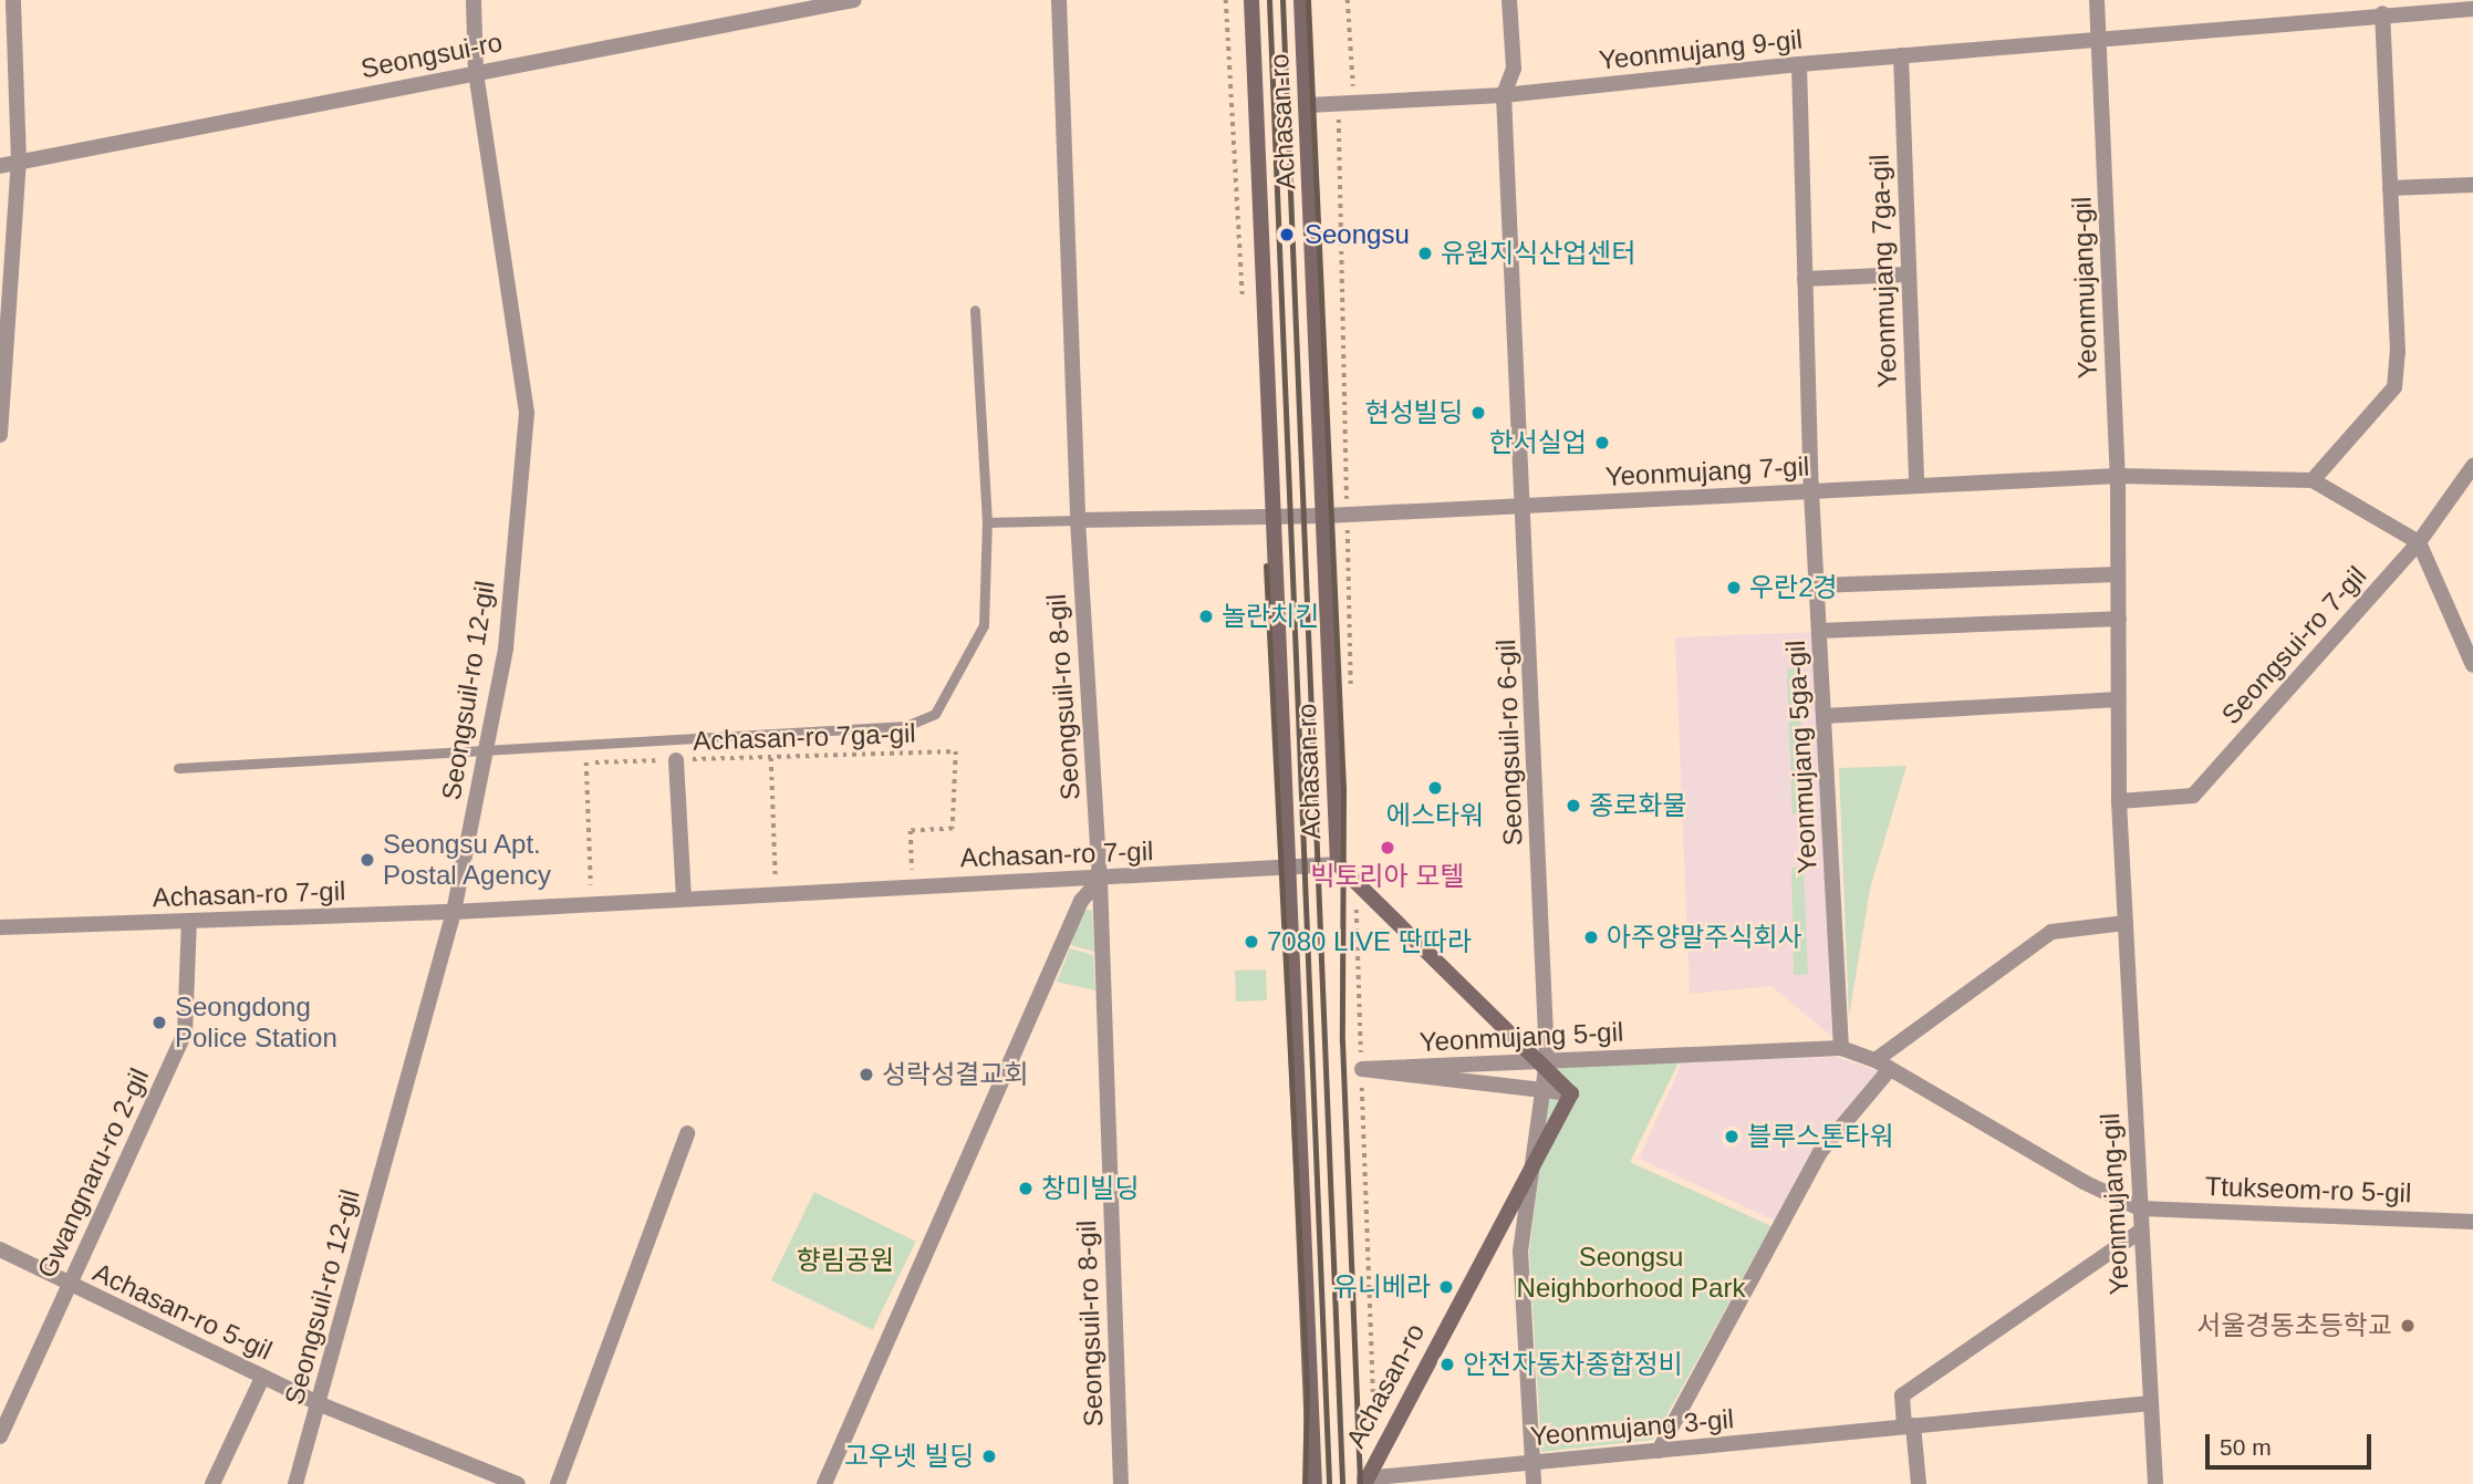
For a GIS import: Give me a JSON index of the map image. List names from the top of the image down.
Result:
{
  "streets": {
    "main road": ["Achasan-ro"],
    "street": [
      "Yeonmujang 9-gil",
      "Seongsui-ro",
      "Yeonmujang 7ga-gil",
      "Yeonmujang-gil",
      "Yeonmujang 7-gil",
      "Seongsui-ro 7-gil",
      "Seongsuil-ro 12-gil",
      "Seongsuil-ro 8-gil",
      "Seongsuil-ro 6-gil",
      "Yeonmujang 5ga-gil",
      "Achasan-ro 7-gil",
      "Yeonmujang 5-gil",
      "Gwangnaru-ro 2-gil",
      "Ttukseom-ro 5-gil",
      "Achasan-ro 5-gil",
      "Yeonmujang 3-gil"
    ],
    "path": ["Achasan-ro 7ga-gil"]
  },
  "crossings": [
    ["Yeonmujang 9-gil", "Achasan-ro"],
    ["Yeonmujang 9-gil", "Yeonmujang 7ga-gil"],
    ["Yeonmujang 9-gil", "Yeonmujang-gil"],
    ["Yeonmujang 9-gil", "Seongsuil-ro 6-gil"],
    ["Yeonmujang 9-gil", "Yeonmujang 5ga-gil"],
    ["Seongsui-ro", "Seongsuil-ro 12-gil"],
    ["Achasan-ro", "Yeonmujang 7-gil"],
    ["Achasan-ro", "Achasan-ro 7-gil"],
    ["Achasan-ro", "Yeonmujang 5-gil"],
    ["Achasan-ro", "Yeonmujang 3-gil"],
    ["Yeonmujang 7ga-gil", "Yeonmujang 7-gil"],
    ["Yeonmujang-gil", "Yeonmujang 7-gil"],
    ["Yeonmujang-gil", "Seongsui-ro 7-gil"],
    ["Yeonmujang-gil", "Yeonmujang 5-gil"],
    ["Yeonmujang-gil", "Ttukseom-ro 5-gil"],
    ["Yeonmujang-gil", "Yeonmujang 3-gil"],
    ["Yeonmujang 7-gil", "Seongsuil-ro 8-gil"],
    ["Yeonmujang 7-gil", "Seongsuil-ro 6-gil"],
    ["Yeonmujang 7-gil", "Yeonmujang 5ga-gil"],
    ["Seongsuil-ro 12-gil", "Achasan-ro 7-gil"],
    ["Seongsuil-ro 12-gil", "Achasan-ro 5-gil"],
    ["Seongsuil-ro 8-gil", "Achasan-ro 7-gil"],
    ["Achasan-ro 7ga-gil", "Achasan-ro 7-gil"],
    ["Seongsuil-ro 6-gil", "Yeonmujang 5-gil"],
    ["Seongsuil-ro 6-gil", "Yeonmujang 3-gil"],
    ["Yeonmujang 5ga-gil", "Yeonmujang 5-gil"],
    ["Achasan-ro 7-gil", "Gwangnaru-ro 2-gil"],
    ["Yeonmujang 5-gil", "Ttukseom-ro 5-gil"],
    ["Gwangnaru-ro 2-gil", "Achasan-ro 5-gil"]
  ],
  "parks": ["Seongsu Neighborhood Park", "향림공원"],
  "places": [
    "Seongsu",
    "유원지식산업센터",
    "현성빌딩",
    "한서실업",
    "우란2경",
    "놀란치킨",
    "에스타워",
    "종로화물",
    "빅토리아 모텔",
    "Seongsu Apt. Postal Agency",
    "아주양말주식회사",
    "7080 LIVE 딴따라",
    "Seongdong Police Station",
    "성락성결교회",
    "블루스톤타워",
    "창미빌딩",
    "유니베라",
    "서울경동초등학교",
    "안전자동차종합정비",
    "고우넷 빌딩"
  ],
  "scale_bar": "50 m"
}
